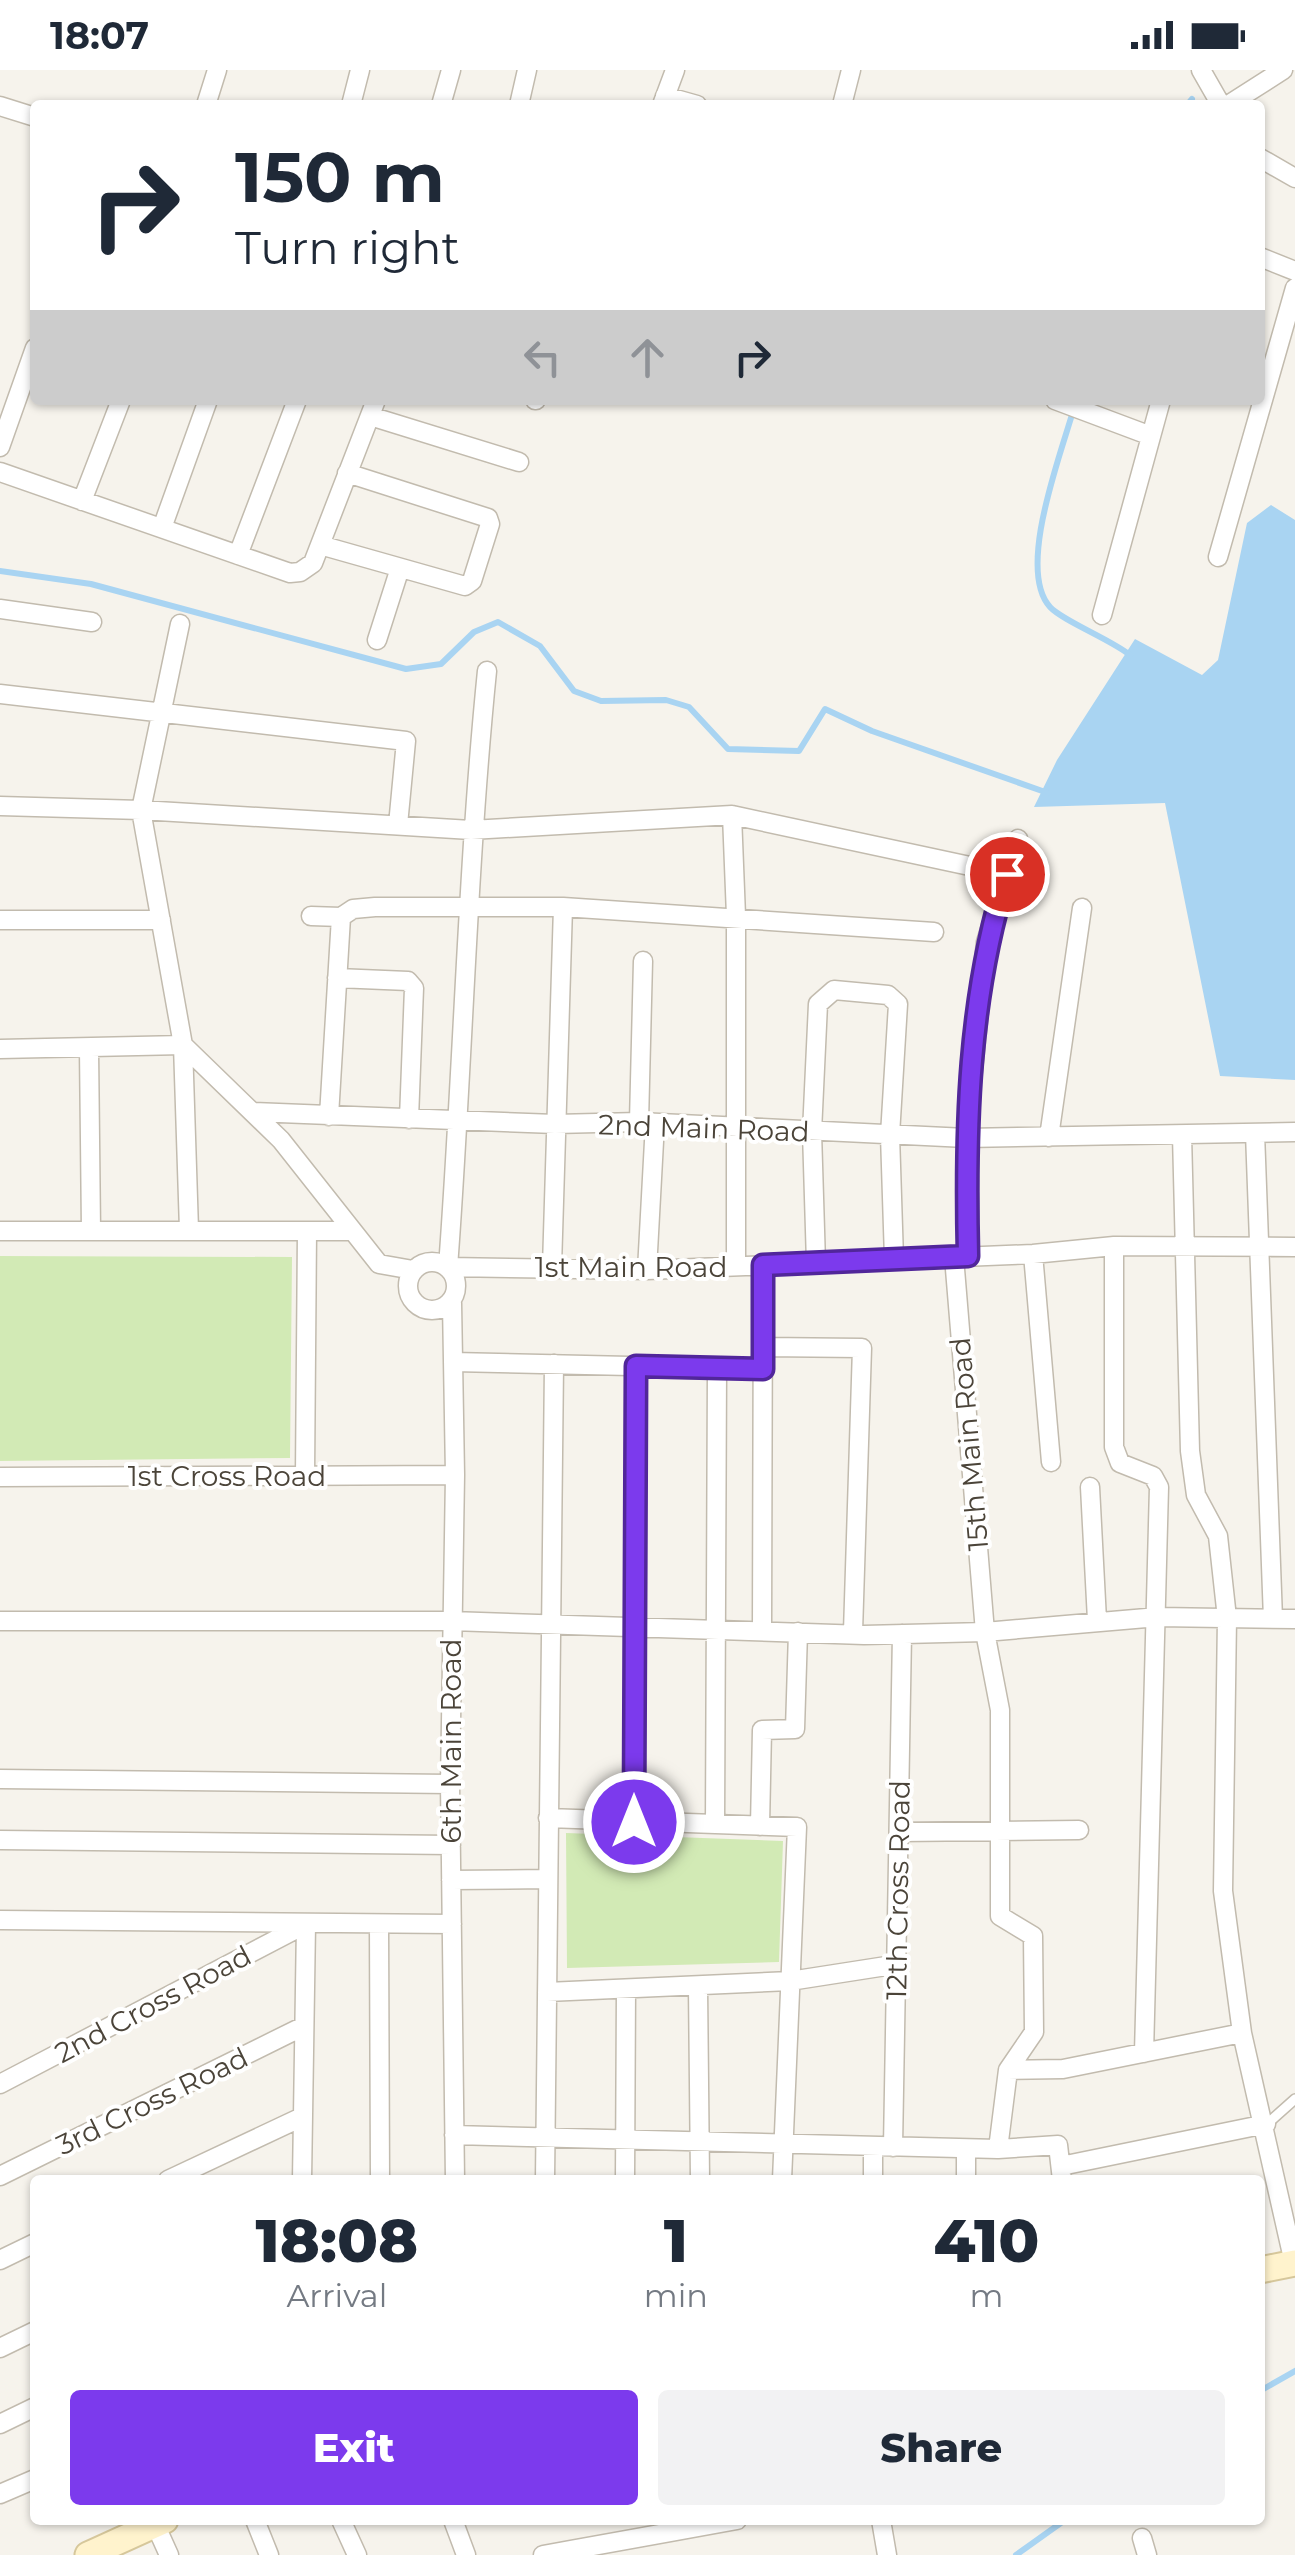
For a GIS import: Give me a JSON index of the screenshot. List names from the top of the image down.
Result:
{
  "streets": {
    "street": [
      "2nd Main Road",
      "1st Main Road",
      "15th Main Road",
      "1st Cross Road",
      "6th Main Road",
      "12th Cross Road",
      "2nd Cross Road",
      "3rd Cross Road"
    ]
  },
  "crossings": [
    ["2nd Main Road", "15th Main Road"],
    ["1st Main Road", "15th Main Road"],
    ["1st Main Road", "6th Main Road"],
    ["1st Cross Road", "6th Main Road"]
  ],
  "page": {
    "status": "18:07",
    "turn": ["150 m", "Turn right"],
    "eta": [
      "18:08",
      "Arrival",
      "1",
      "min",
      "410",
      "m"
    ],
    "buttons": ["Exit", "Share"]
  }
}
